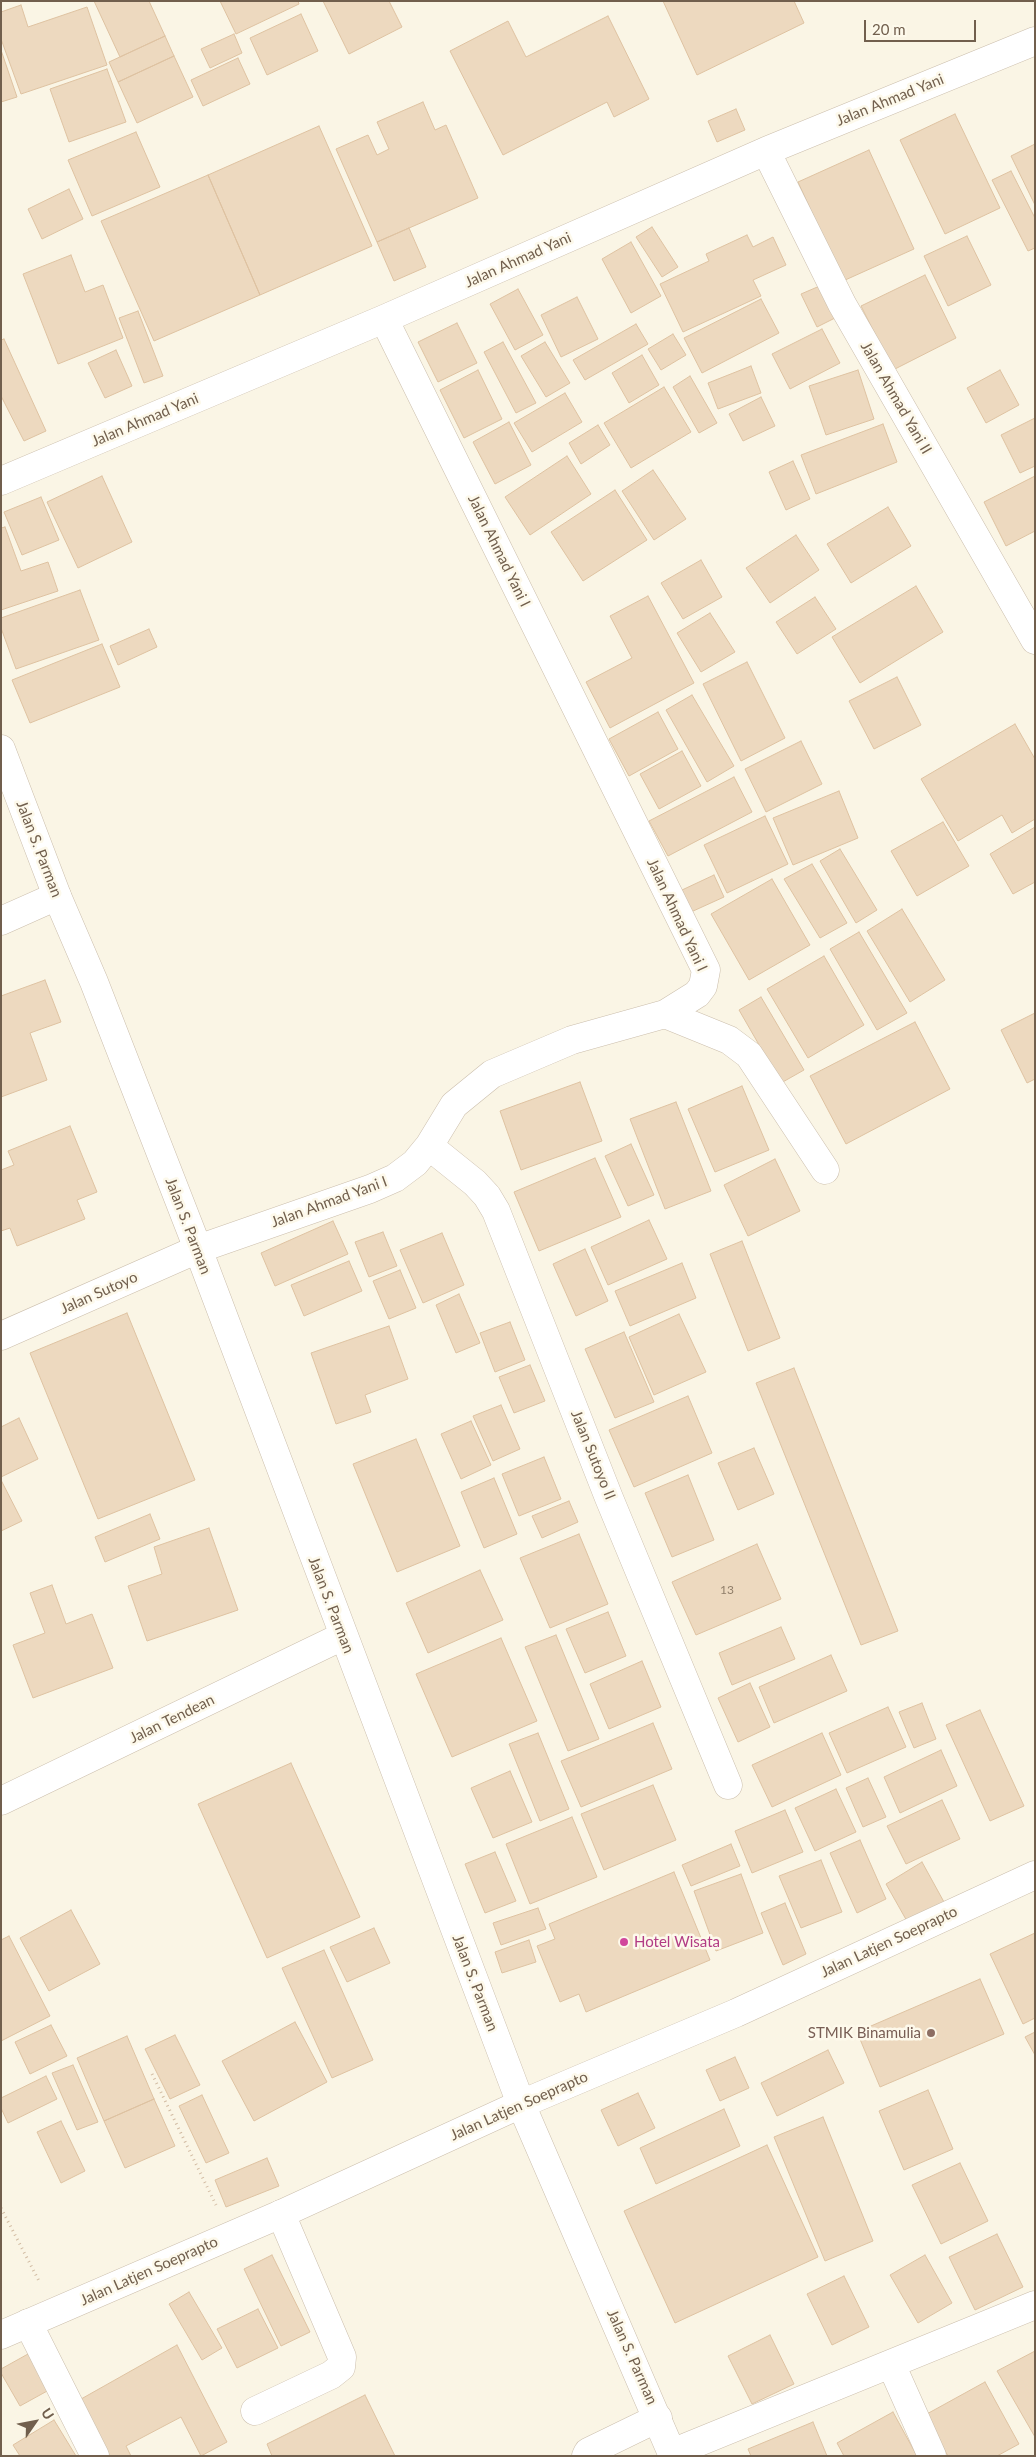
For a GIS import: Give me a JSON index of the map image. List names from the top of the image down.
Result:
{
  "streets": {
    "street": [
      "Jalan Ahmad Yani",
      "Jalan Ahmad Yani II",
      "Jalan Ahmad Yani I",
      "Jalan S. Parman",
      "Jalan Sutoyo",
      "Jalan Sutoyo II",
      "Jalan Tendean",
      "Jalan Latjen Soeprapto"
    ]
  },
  "crossings": [
    ["Jalan Ahmad Yani", "Jalan Ahmad Yani II"],
    ["Jalan Ahmad Yani", "Jalan Ahmad Yani I"],
    ["Jalan Ahmad Yani I", "Jalan S. Parman"],
    ["Jalan Ahmad Yani I", "Jalan Sutoyo"],
    ["Jalan Ahmad Yani I", "Jalan Sutoyo II"],
    ["Jalan S. Parman", "Jalan Sutoyo"],
    ["Jalan S. Parman", "Jalan Tendean"],
    ["Jalan S. Parman", "Jalan Latjen Soeprapto"]
  ],
  "places": ["Hotel Wisata", "STMIK Binamulia"],
  "house_numbers": ["13"],
  "scale_bar": "20 m",
  "north": "top right"
}
